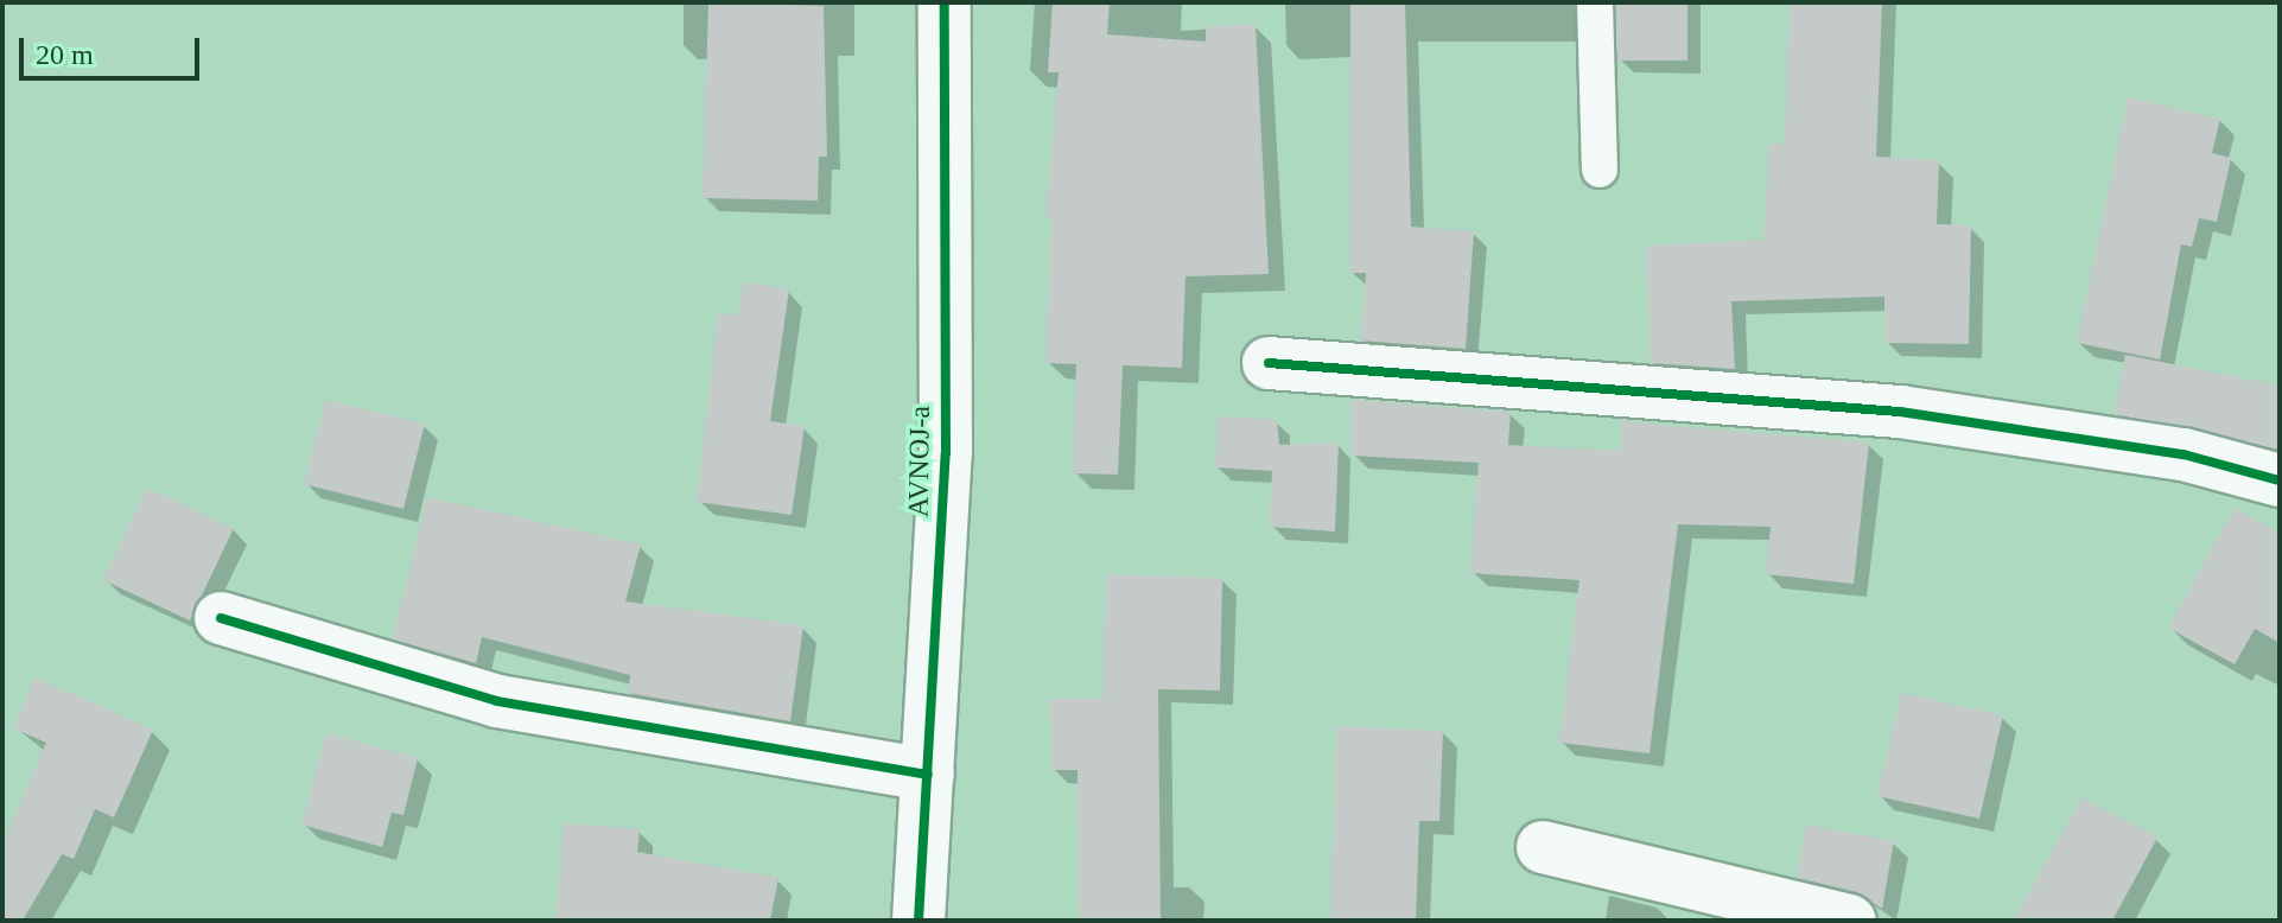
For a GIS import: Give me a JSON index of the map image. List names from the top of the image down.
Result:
{
  "streets": {
    "street": ["AVNOJ-a"]
  },
  "scale_bar": "20 m"
}
